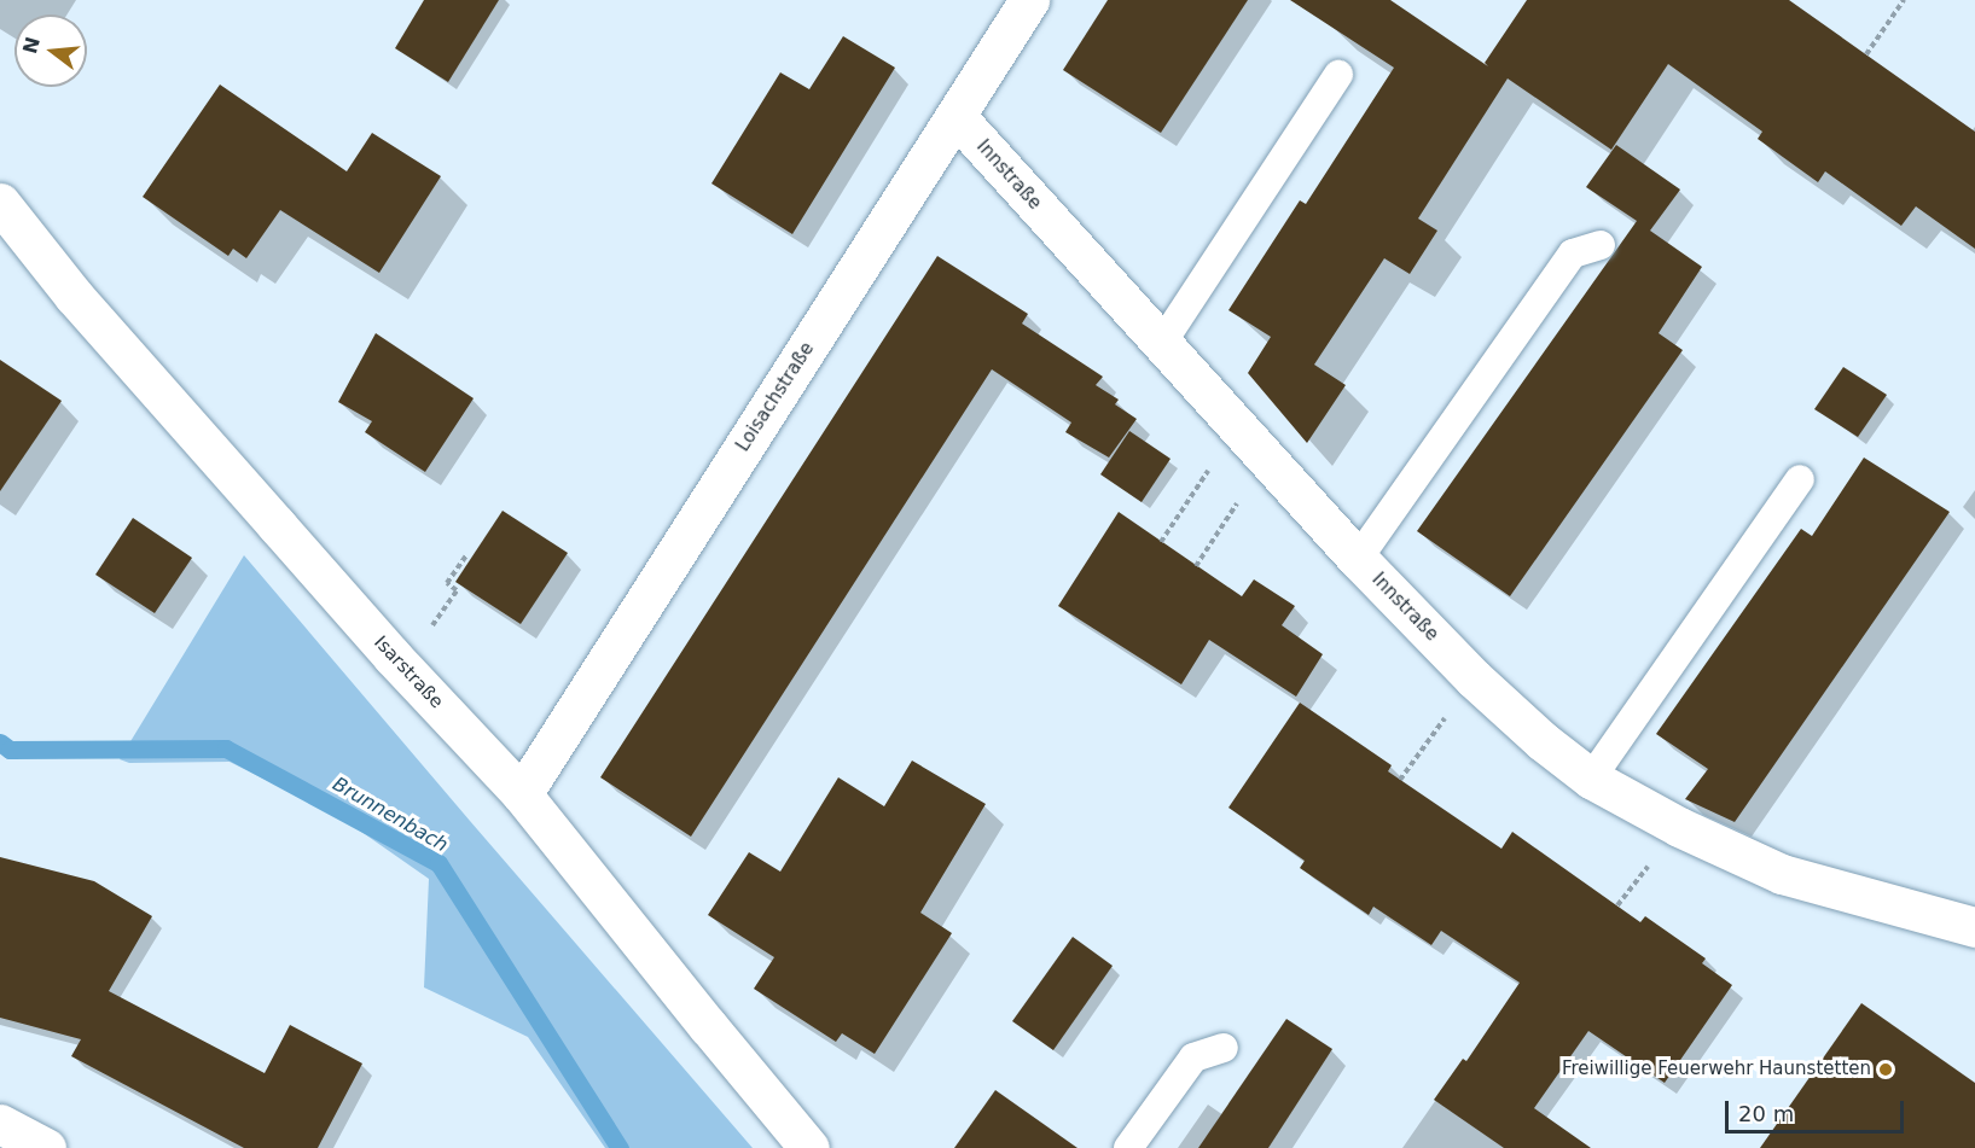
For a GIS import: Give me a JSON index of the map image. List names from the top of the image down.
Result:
{
  "streets": {
    "street": ["Innstraße", "Loisachstraße", "Isarstraße"]
  },
  "crossings": [
    ["Innstraße", "Loisachstraße"],
    ["Loisachstraße", "Isarstraße"]
  ],
  "water": ["Brunnenbach"],
  "places": ["Freiwillige Feuerwehr Haunstetten"],
  "scale_bar": "20 m",
  "north": "left"
}
